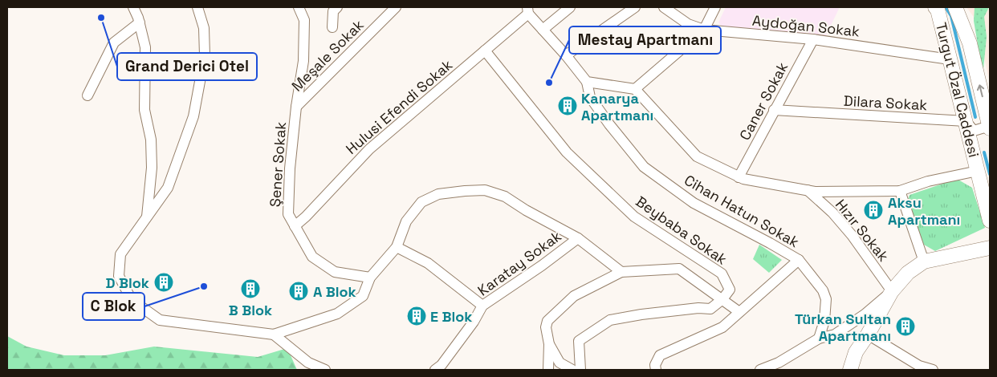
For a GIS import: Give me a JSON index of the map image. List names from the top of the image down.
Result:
{
  "streets": {
    "street": [
      "Aydoğan Sokak",
      "Meşale Sokak",
      "Turgut Özal Caddesi",
      "Caner Sokak",
      "Dilara Sokak",
      "Hulusi Efendi Sokak",
      "Şener Sokak",
      "Cihan Hatun Sokak",
      "Beybaba Sokak",
      "Hızır Sokak",
      "Karatay Sokak"
    ]
  },
  "crossings": [
    ["Aydoğan Sokak", "Turgut Özal Caddesi"],
    ["Aydoğan Sokak", "Caner Sokak"],
    ["Meşale Sokak", "Şener Sokak"],
    ["Turgut Özal Caddesi", "Dilara Sokak"],
    ["Caner Sokak", "Dilara Sokak"],
    ["Hulusi Efendi Sokak", "Şener Sokak"],
    ["Hulusi Efendi Sokak", "Beybaba Sokak"]
  ],
  "places": {
    "other": ["Grand Derici Otel", "Mestay Apartmanı", "C Blok"],
    "building": [
      "Kanarya Apartmanı",
      "Aksu Apartmanı",
      "D Blok",
      "B Blok",
      "A Blok",
      "E Blok",
      "Türkan Sultan Apartmanı"
    ]
  }
}
